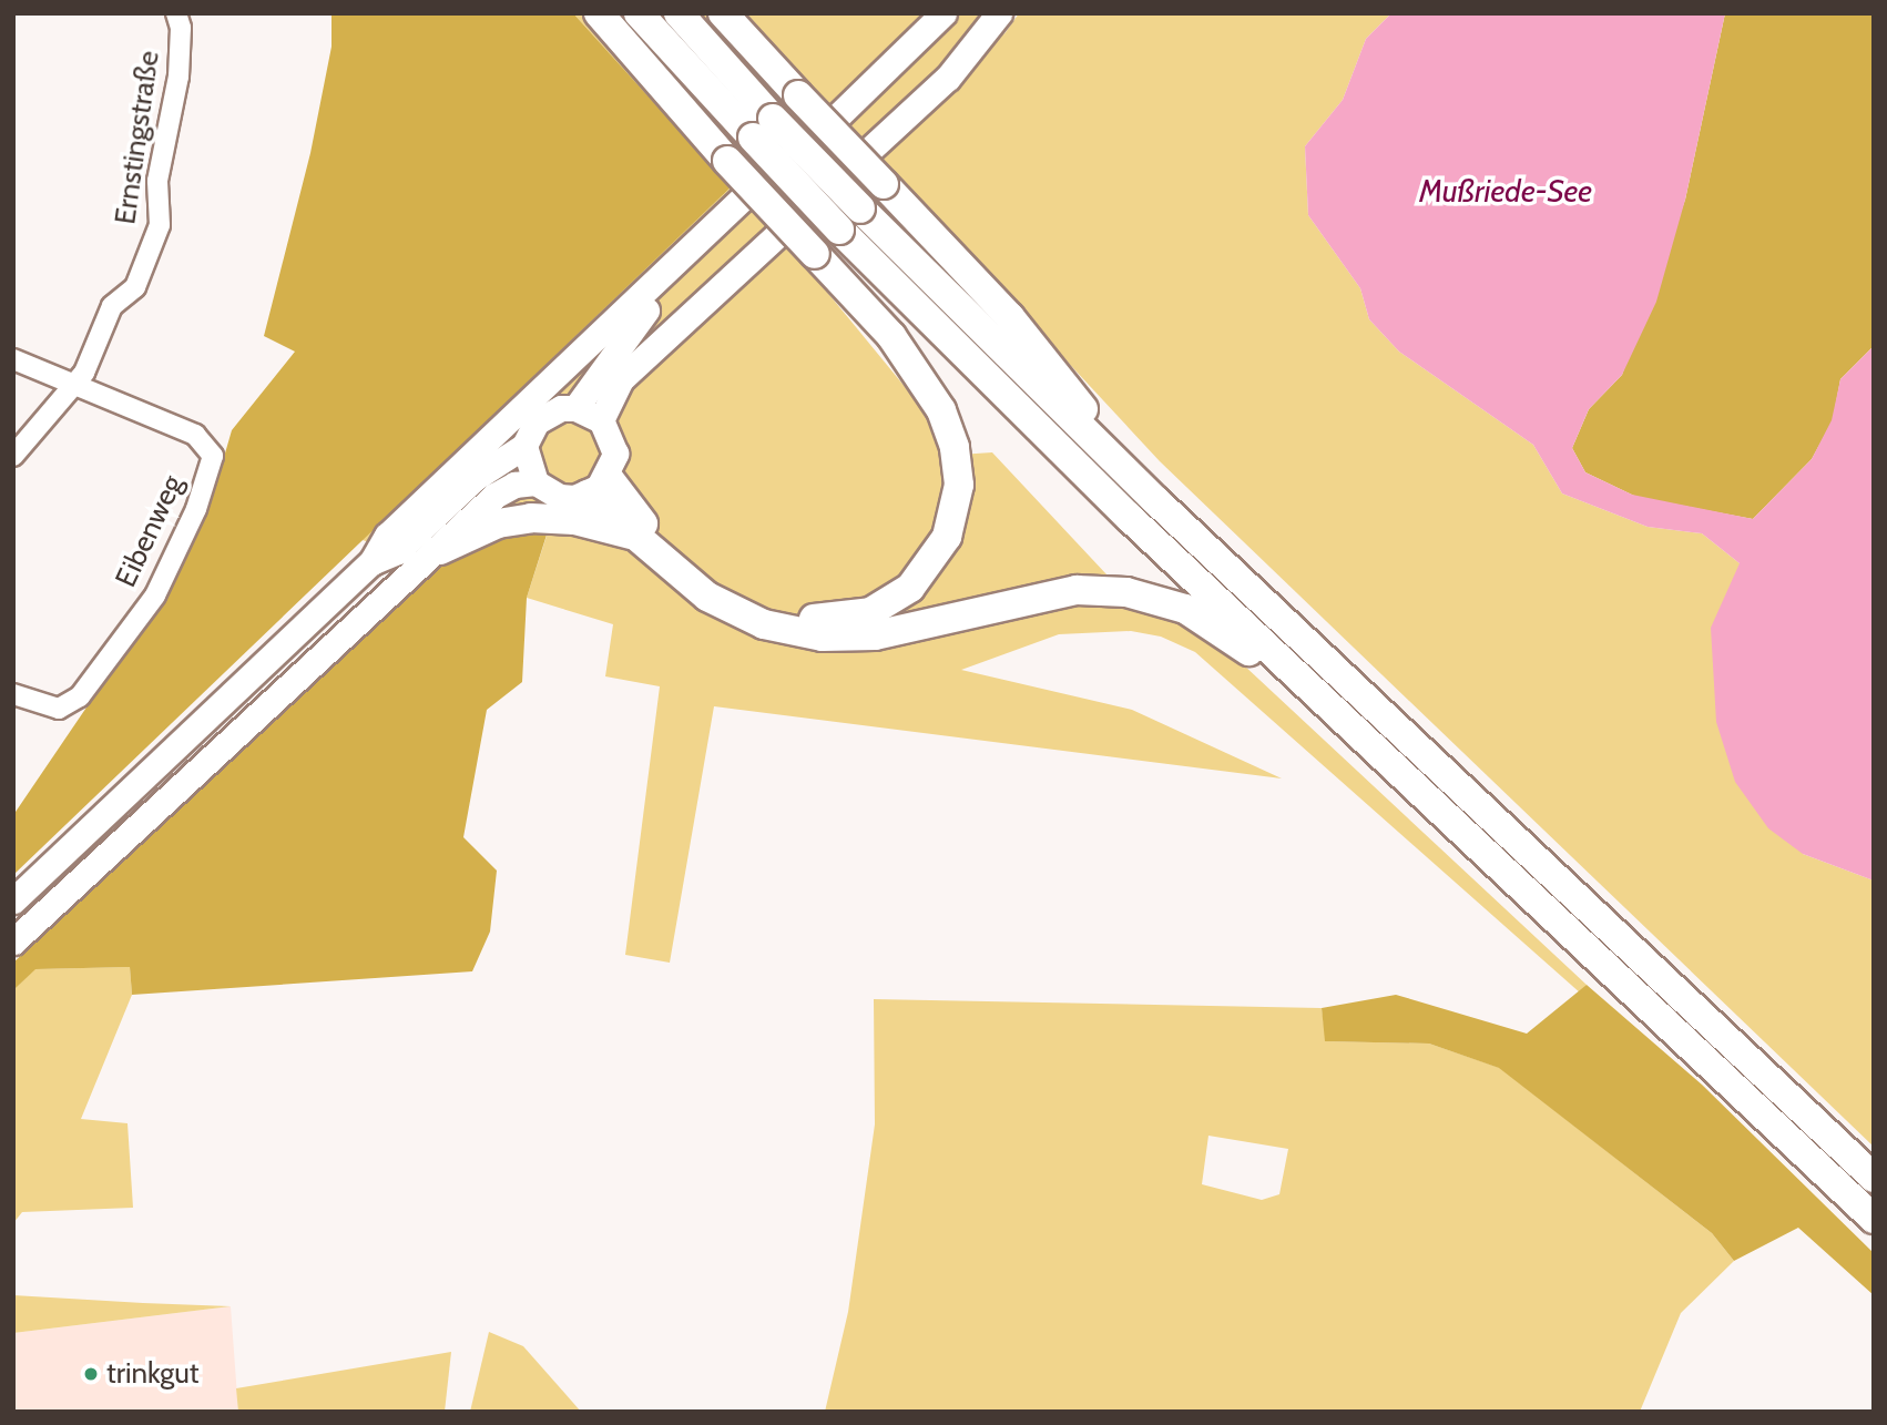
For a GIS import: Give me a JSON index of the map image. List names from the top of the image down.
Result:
{
  "streets": {
    "street": ["Ernstingstraße", "Eibenweg"]
  },
  "crossings": [
    ["Ernstingstraße", "Eibenweg"]
  ],
  "water": ["Mußriede-See"],
  "places": ["trinkgut"]
}
